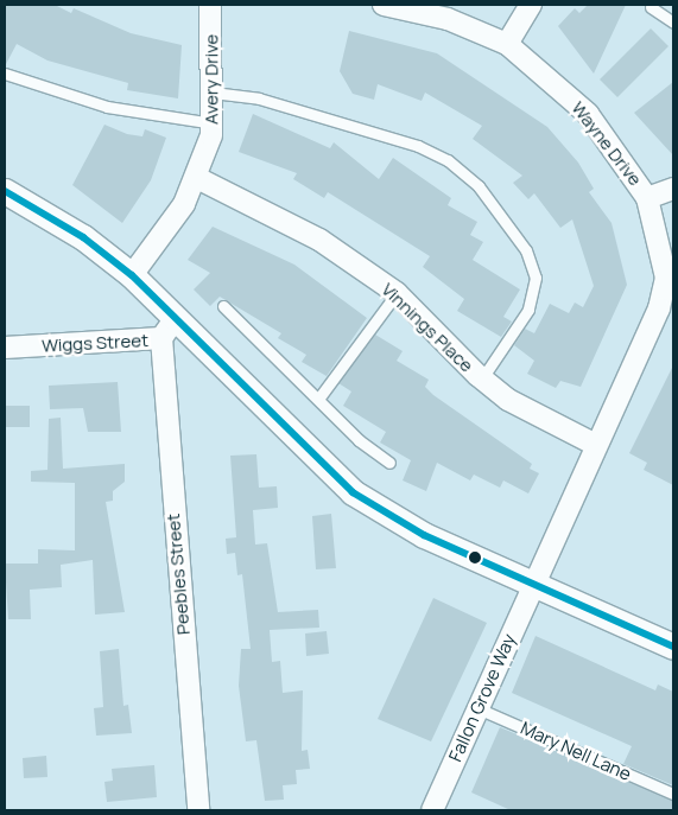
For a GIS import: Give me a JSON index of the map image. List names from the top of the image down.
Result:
{
  "streets": {
    "street": [
      "Avery Drive",
      "Wayne Drive",
      "Vinnings Place",
      "Wiggs Street",
      "Peebles Street",
      "Fallon Grove Way"
    ],
    "lane": ["Mary Nell Lane"]
  },
  "crossings": [
    ["Avery Drive", "Vinnings Place"],
    ["Wayne Drive", "Vinnings Place"],
    ["Wayne Drive", "Fallon Grove Way"],
    ["Wiggs Street", "Peebles Street"],
    ["Fallon Grove Way", "Mary Nell Lane"]
  ]
}
